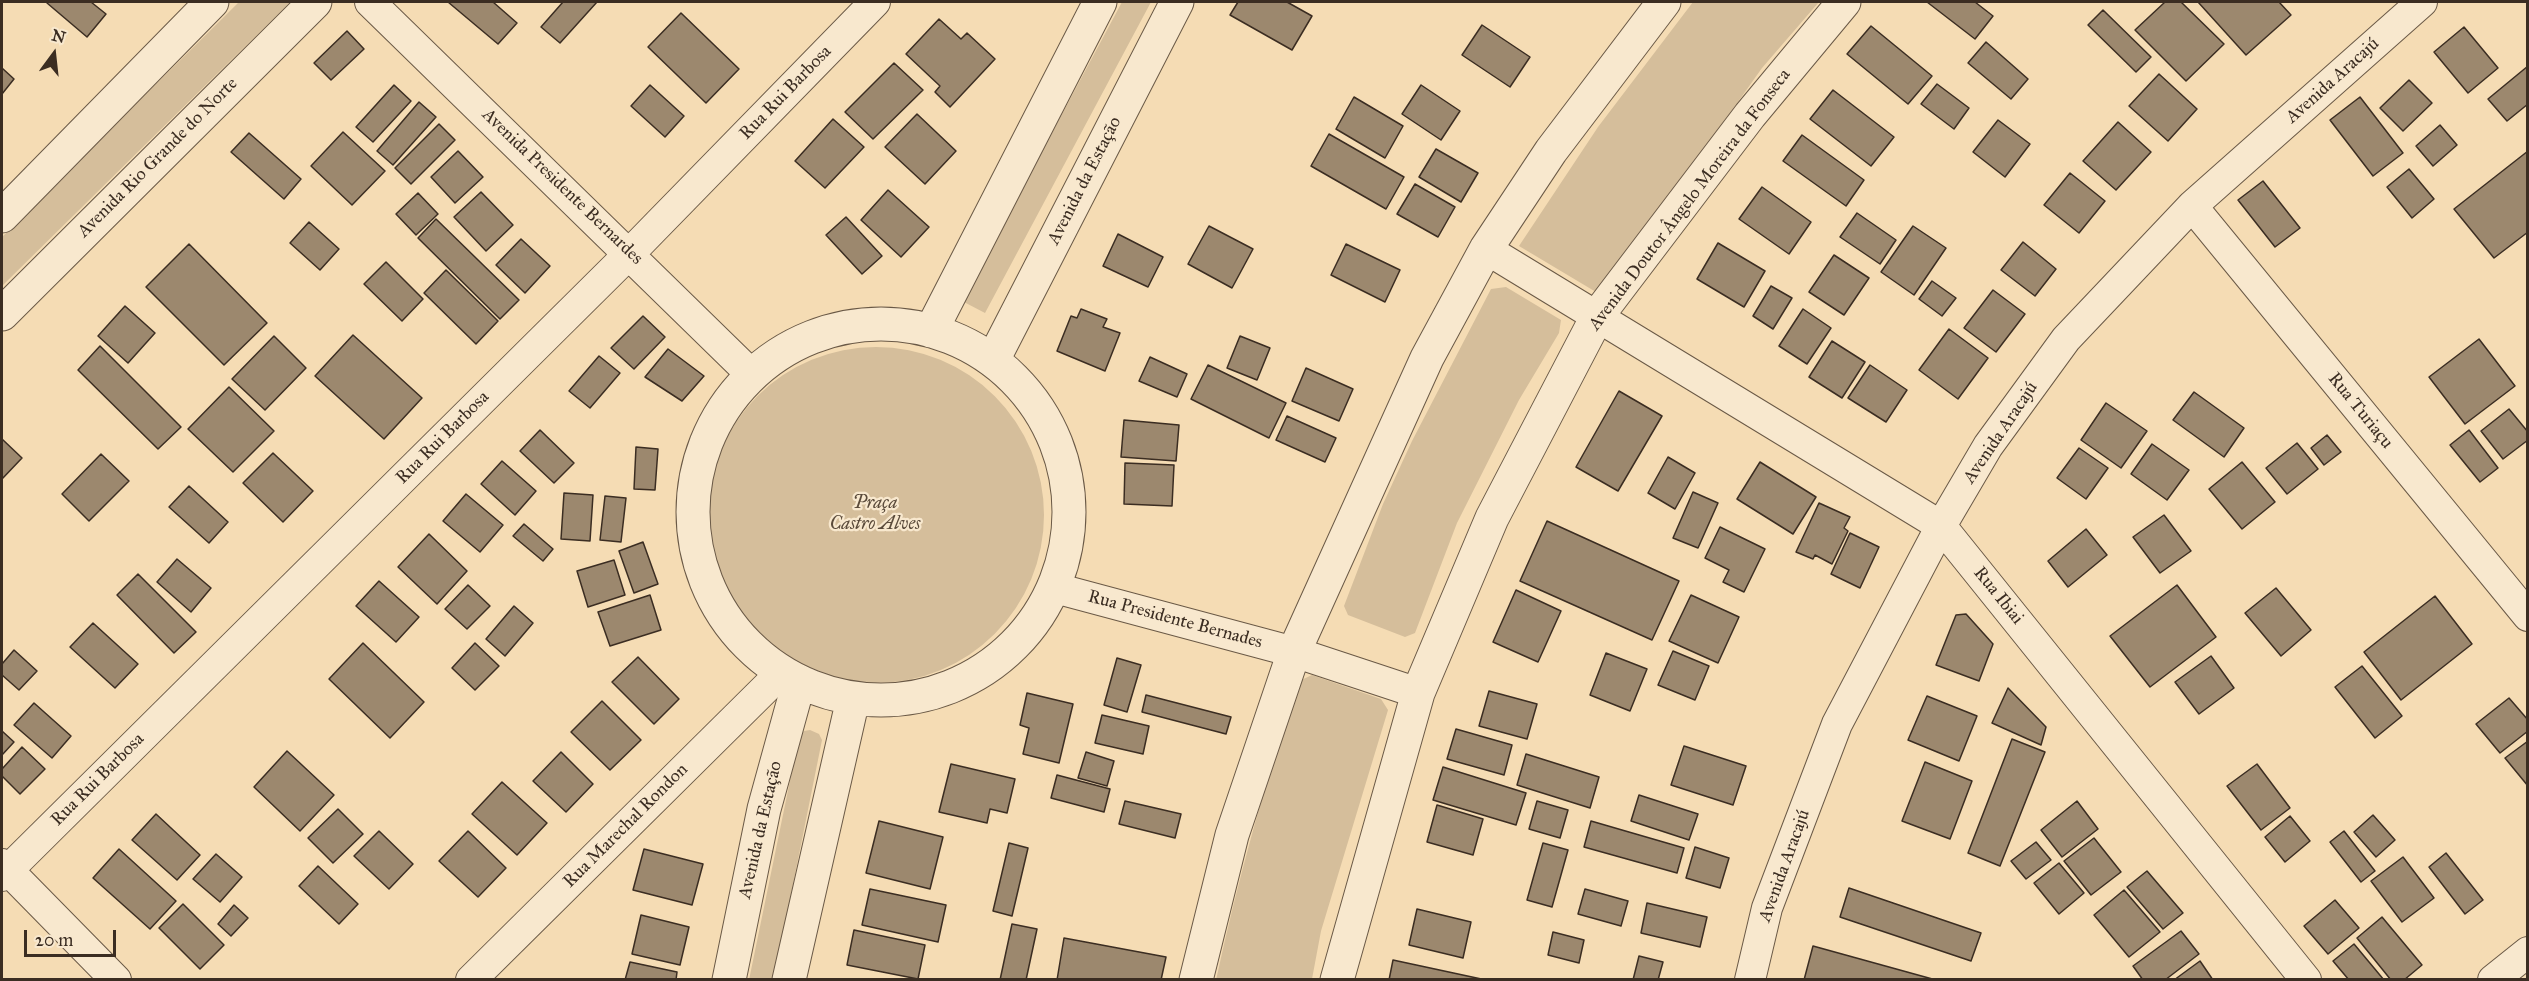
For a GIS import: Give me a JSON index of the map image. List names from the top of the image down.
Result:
{
  "streets": {
    "street": [
      "Avenida Aracajú",
      "Rua Rui Barbosa",
      "Avenida Rio Grande do Norte",
      "Avenida da Estação",
      "Avenida Presidente Bernardes",
      "Avenida Doutor Ângelo Moreira da Fonseca",
      "Rua Turiaçu",
      "Rua Ibiai",
      "Rua Presidente Bernades",
      "Rua Marechal Rondon"
    ]
  },
  "crossings": [
    ["Avenida Aracajú", "Rua Turiaçu"],
    ["Avenida Aracajú", "Rua Ibiai"],
    ["Rua Rui Barbosa", "Avenida Presidente Bernardes"],
    ["Avenida da Estação", "Rua Marechal Rondon"],
    ["Avenida Doutor Ângelo Moreira da Fonseca", "Rua Ibiai"],
    ["Avenida Doutor Ângelo Moreira da Fonseca", "Rua Presidente Bernades"]
  ],
  "parks": ["Praça Castro Alves"],
  "scale_bar": "20 m",
  "north": "top"
}
